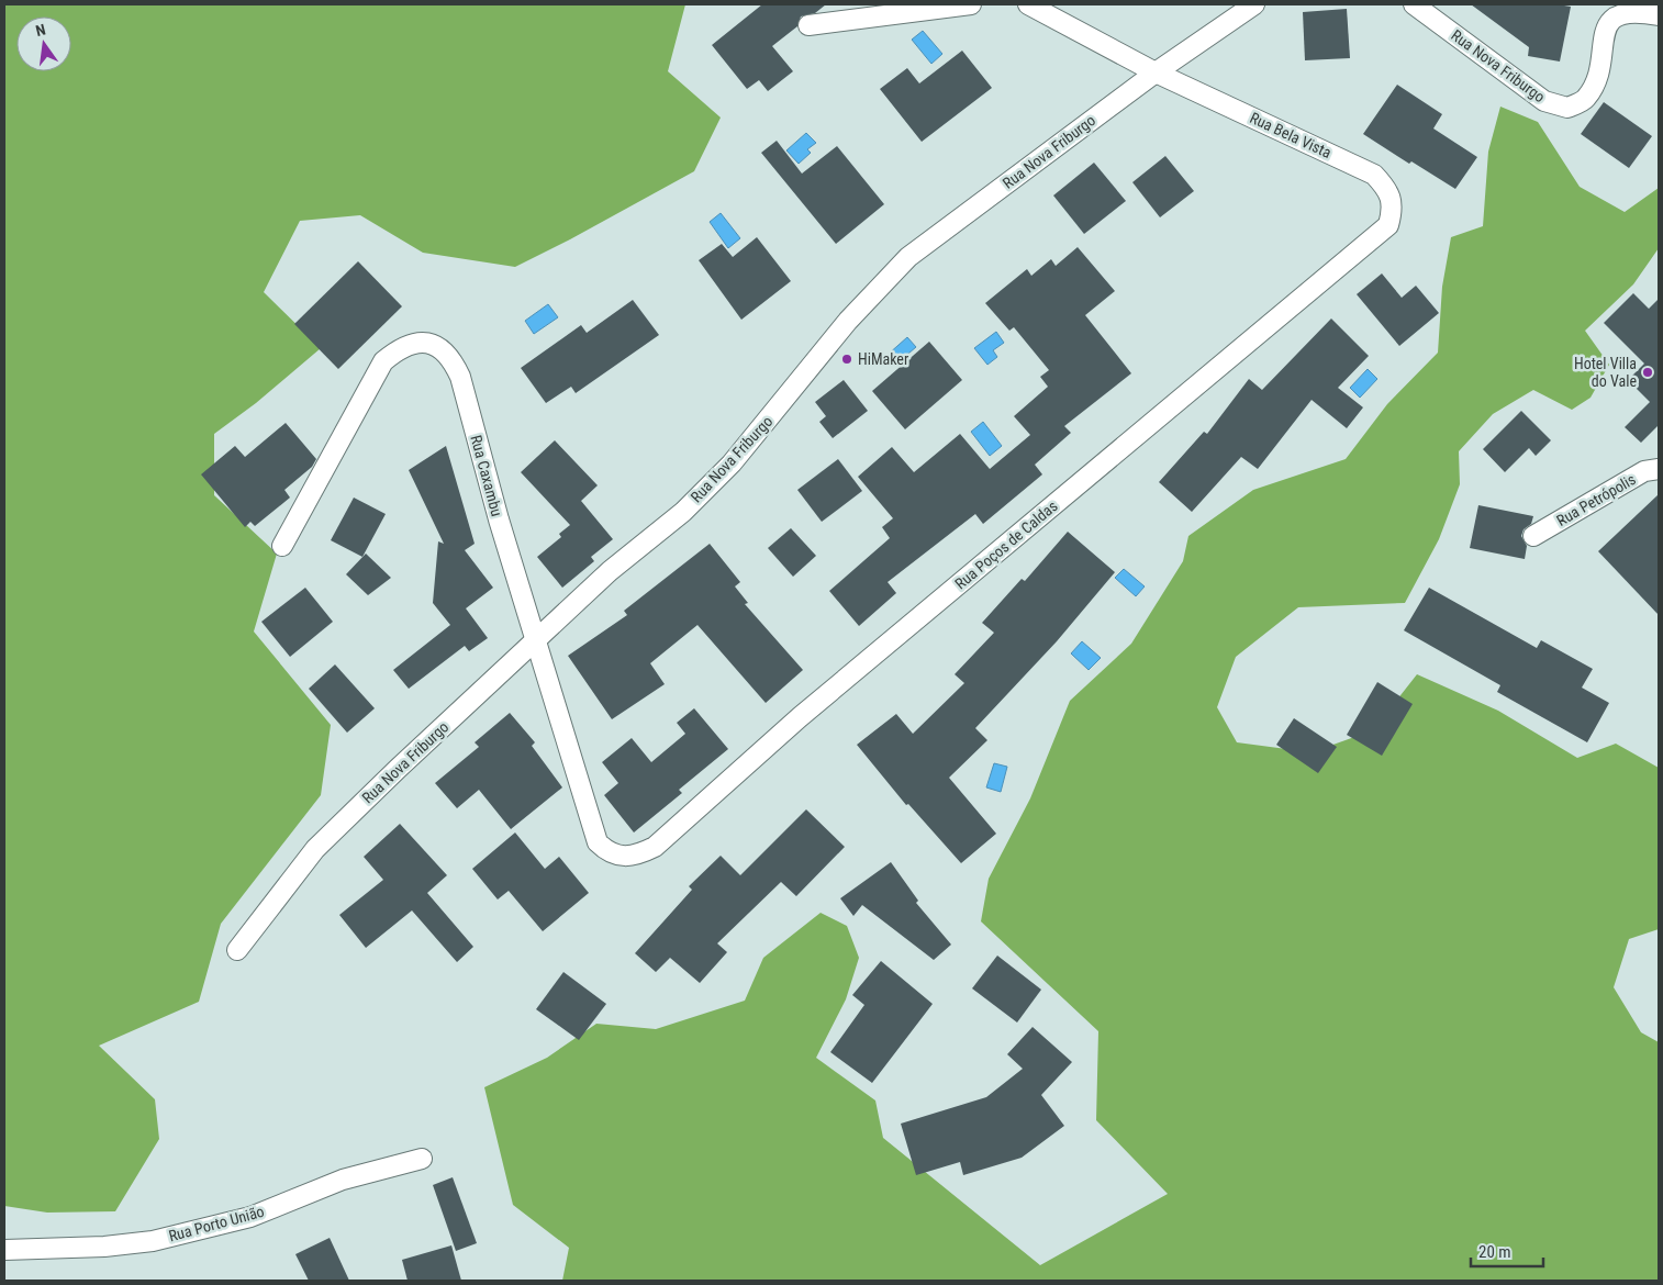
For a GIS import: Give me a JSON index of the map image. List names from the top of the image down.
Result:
{
  "streets": {
    "street": [
      "Rua Nova Friburgo",
      "Rua Bela Vista",
      "Rua Caxambu",
      "Rua Petrópolis",
      "Rua Poços de Caldas",
      "Rua Porto União"
    ]
  },
  "crossings": [
    ["Rua Nova Friburgo", "Rua Bela Vista"],
    ["Rua Nova Friburgo", "Rua Caxambu"],
    ["Rua Bela Vista", "Rua Poços de Caldas"],
    ["Rua Caxambu", "Rua Poços de Caldas"]
  ],
  "places": ["HiMaker", "Hotel Villa do Vale"],
  "scale_bar": "20 m",
  "north": "top"
}
